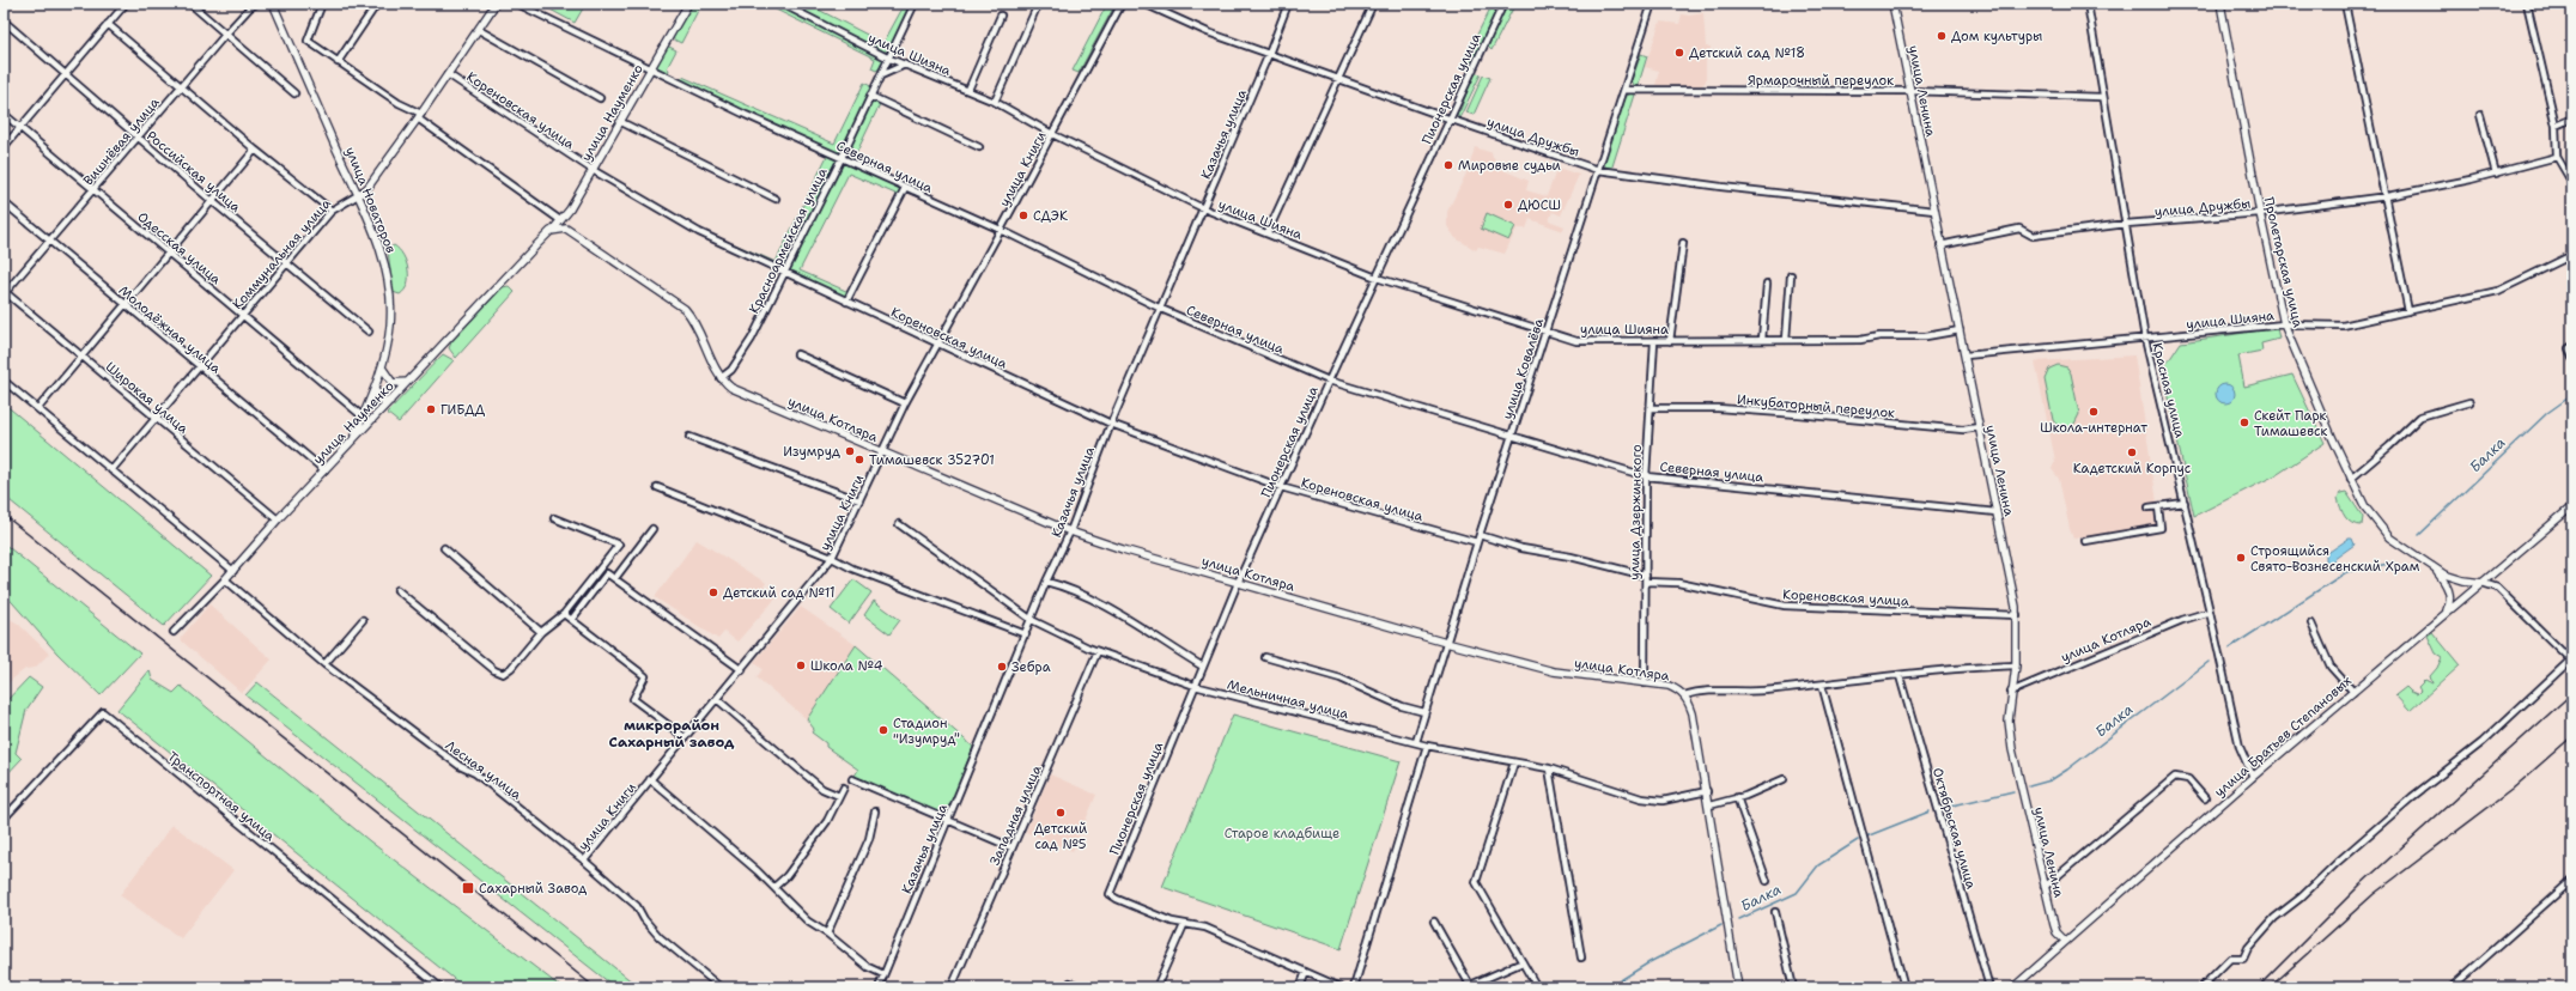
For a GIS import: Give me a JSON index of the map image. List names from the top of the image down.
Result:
{
  "streets": {
    "main road": [
      "улица Ленина",
      "улица Науменко",
      "улица Новаторов",
      "Коммунальная улица",
      "Пролетарская улица",
      "улица Котляра",
      "улица Братьев Степановых"
    ],
    "street": [
      "улица Шияна",
      "Ярмарочный переулок",
      "Пионерская улица",
      "Кореновская улица",
      "Казачья улица",
      "улица Дружбы",
      "Вишнёвая улица",
      "Северная улица",
      "улица Книги",
      "Российская улица",
      "Красноармейская улица",
      "Одесская улица",
      "Молодёжная улица",
      "улица Ковалёва",
      "Красная улица",
      "Широкая улица",
      "Инкубаторный переулок",
      "улица Дзержинского",
      "Мельничная улица",
      "Лесная улица",
      "Транспортная улица",
      "Западная улица",
      "Октябрьская улица"
    ]
  },
  "crossings": [
    ["улица Шияна", "Пионерская улица"],
    ["улица Шияна", "улица Ленина"],
    ["улица Шияна", "Казачья улица"],
    ["улица Шияна", "улица Книги"],
    ["улица Шияна", "Красноармейская улица"],
    ["улица Шияна", "Пролетарская улица"],
    ["улица Шияна", "улица Ковалёва"],
    ["улица Шияна", "Красная улица"],
    ["улица Шияна", "улица Дзержинского"],
    ["Ярмарочный переулок", "улица Ленина"],
    ["Ярмарочный переулок", "улица Ковалёва"],
    ["Ярмарочный переулок", "Красная улица"],
    ["Пионерская улица", "Кореновская улица"],
    ["Пионерская улица", "улица Дружбы"],
    ["Пионерская улица", "Северная улица"],
    ["Пионерская улица", "улица Котляра"],
    ["Пионерская улица", "Мельничная улица"],
    ["улица Ленина", "Кореновская улица"],
    ["улица Ленина", "улица Дружбы"],
    ["улица Ленина", "Северная улица"],
    ["улица Ленина", "Инкубаторный переулок"],
    ["улица Ленина", "улица Котляра"],
    ["улица Ленина", "улица Братьев Степановых"],
    ["Кореновская улица", "улица Науменко"],
    ["Кореновская улица", "Казачья улица"],
    ["Кореновская улица", "улица Книги"],
    ["Кореновская улица", "Красноармейская улица"],
    ["Кореновская улица", "Коммунальная улица"],
    ["Кореновская улица", "улица Ковалёва"],
    ["Кореновская улица", "улица Дзержинского"],
    ["улица Науменко", "Северная улица"],
    ["улица Науменко", "улица Новаторов"],
    ["улица Науменко", "Молодёжная улица"],
    ["улица Науменко", "Широкая улица"],
    ["улица Науменко", "Лесная улица"],
    ["Казачья улица", "улица Дружбы"],
    ["Казачья улица", "Северная улица"],
    ["Казачья улица", "улица Котляра"],
    ["Казачья улица", "Мельничная улица"],
    ["улица Дружбы", "Пролетарская улица"],
    ["улица Дружбы", "улица Ковалёва"],
    ["улица Дружбы", "Красная улица"],
    ["Вишнёвая улица", "Российская улица"],
    ["Вишнёвая улица", "Одесская улица"],
    ["Вишнёвая улица", "Молодёжная улица"],
    ["Вишнёвая улица", "Широкая улица"],
    ["Северная улица", "улица Книги"],
    ["Северная улица", "Красноармейская улица"],
    ["Северная улица", "улица Ковалёва"],
    ["Северная улица", "улица Дзержинского"],
    ["улица Книги", "улица Котляра"],
    ["улица Книги", "Лесная улица"],
    ["Российская улица", "Коммунальная улица"],
    ["улица Новаторов", "Одесская улица"],
    ["улица Новаторов", "Коммунальная улица"],
    ["Красноармейская улица", "улица Котляра"],
    ["Одесская улица", "Коммунальная улица"],
    ["Коммунальная улица", "Молодёжная улица"],
    ["Коммунальная улица", "Широкая улица"],
    ["Пролетарская улица", "улица Братьев Степановых"],
    ["улица Ковалёва", "улица Котляра"],
    ["улица Ковалёва", "Мельничная улица"],
    ["Красная улица", "улица Котляра"],
    ["Красная улица", "улица Братьев Степановых"],
    ["Инкубаторный переулок", "улица Дзержинского"],
    ["улица Котляра", "улица Дзержинского"],
    ["Мельничная улица", "Западная улица"]
  ],
  "districts": ["микрорайон Сахарный завод"],
  "water": ["Балка"],
  "parks": ["Старое кладбище"],
  "places": {
    "other": [
      "Дом культуры",
      "Детский сад №18",
      "Мировые судьи",
      "ДЮСШ",
      "СДЭК",
      "ГИБДД",
      "Школа-интернат",
      "Скейт Парк Тимашевск",
      "Изумруд",
      "Кадетский Корпус",
      "Тимашевск 352701",
      "Строящийся Свято-Вознесенский Храм",
      "Детский сад №11",
      "Школа №4",
      "Зебра",
      "Стадион \"Изумруд\"",
      "Детский сад №5"
    ],
    "transit": ["Сахарный Завод"]
  }
}
